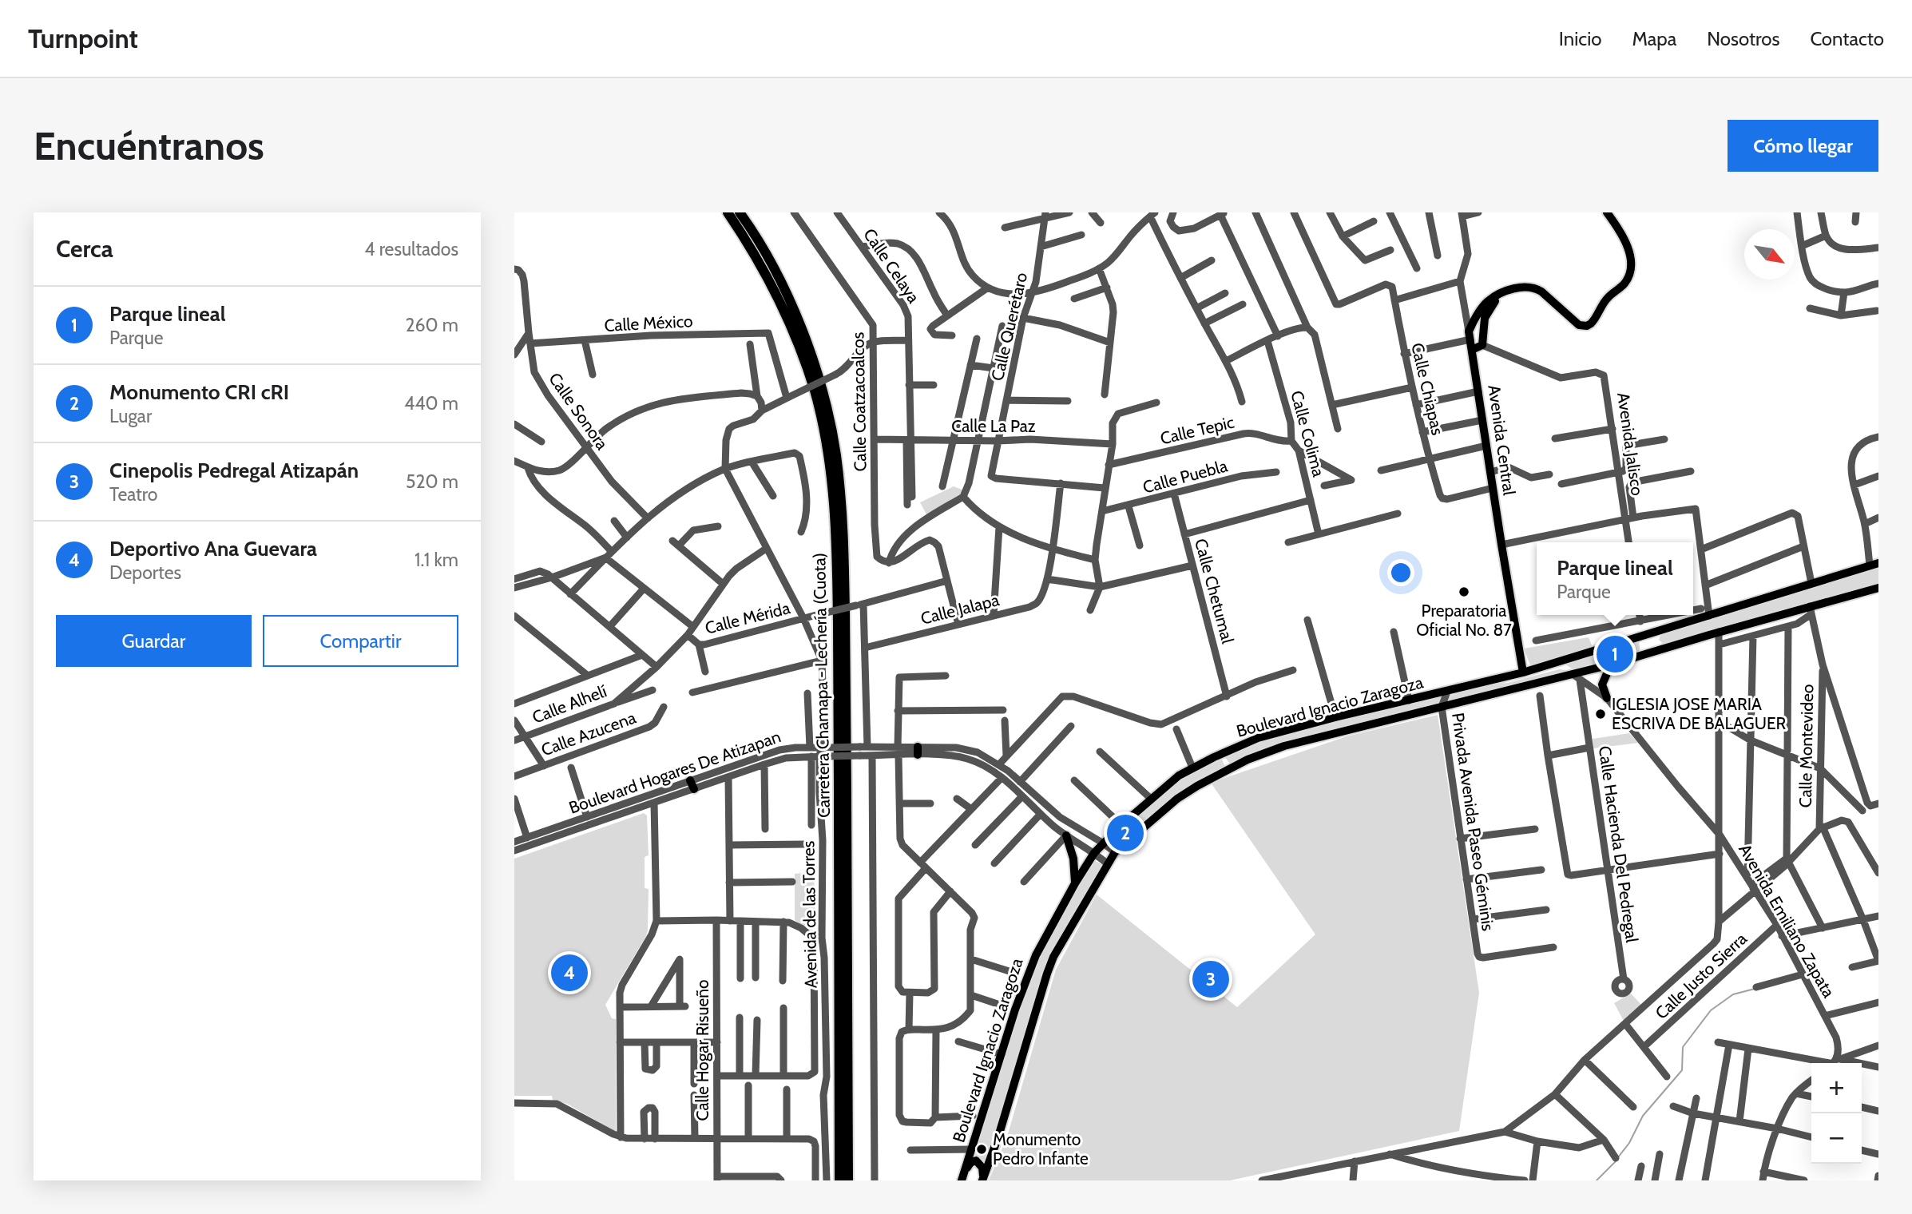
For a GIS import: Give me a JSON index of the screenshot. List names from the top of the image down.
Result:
{
  "streets": {
    "highway": ["Carretera Chamapa - Lechería (Cuota)"],
    "main road": ["Avenida Central", "Boulevard Ignacio Zaragoza"],
    "street": [
      "Calle Celaya",
      "Calle México",
      "Calle Querétaro",
      "Calle Chiapas",
      "Calle Coatzacoalcos",
      "Calle Sonora",
      "Calle La Paz",
      "Calle Tepic",
      "Calle Colima",
      "Avenida Jalisco",
      "Calle Puebla",
      "Calle Chetumal",
      "Calle Jalapa",
      "Calle Mérida",
      "Calle Alhelí",
      "Calle Azucena",
      "Calle Montevideo",
      "Boulevard Hogares De Atizapan",
      "Privada Avenida Paseo Géminis",
      "Calle Hacienda Del Pedregal",
      "Avenida de las Torres",
      "Avenida Emiliano Zapata",
      "Calle Justo Sierra",
      "Calle Hogar Risueño"
    ]
  },
  "crossings": [
    ["Calle Celaya", "Calle La Paz"],
    ["Calle México", "Calle Sonora"],
    ["Calle Querétaro", "Calle La Paz"],
    ["Calle Chiapas", "Avenida Central"],
    ["Calle Coatzacoalcos", "Calle La Paz"],
    ["Calle Tepic", "Calle Colima"],
    ["Avenida Central", "Boulevard Ignacio Zaragoza"],
    ["Calle Puebla", "Calle Chetumal"],
    ["Calle Mérida", "Calle Alhelí"],
    ["Calle Mérida", "Avenida de las Torres"],
    ["Calle Alhelí", "Avenida de las Torres"],
    ["Boulevard Ignacio Zaragoza", "Boulevard Hogares De Atizapan"],
    ["Boulevard Ignacio Zaragoza", "Privada Avenida Paseo Géminis"],
    ["Boulevard Ignacio Zaragoza", "Calle Hacienda Del Pedregal"],
    ["Boulevard Ignacio Zaragoza", "Avenida Emiliano Zapata"],
    ["Boulevard Hogares De Atizapan", "Avenida de las Torres"],
    ["Calle Hacienda Del Pedregal", "Avenida Emiliano Zapata"],
    ["Avenida Emiliano Zapata", "Calle Justo Sierra"]
  ],
  "places": ["Preparatoria Oficial No. 87", "IGLESIA JOSE MARIA ESCRIVA DE BALAGUER", "Monumento Pedro Infante"],
  "north": "bottom right",
  "page": {
    "header": "Turnpoint",
    "nav": [
      "Inicio",
      "Mapa",
      "Nosotros",
      "Contacto"
    ],
    "buttons": [
      "Cómo llegar",
      ["Guardar", "Compartir"]
    ],
    "title": "Encuéntranos",
    "heading": ["Cerca", "4 resultados"],
    "list": [
      {
        "mark": "1",
        "name": "Parque lineal",
        "note": "Parque",
        "value": "260 m"
      },
      {
        "mark": "2",
        "name": "Monumento CRI cRI",
        "note": "Lugar",
        "value": "440 m"
      },
      {
        "mark": "3",
        "name": "Cinepolis Pedregal Atizapán",
        "note": "Teatro",
        "value": "520 m"
      },
      {
        "mark": "4",
        "name": "Deportivo Ana Guevara",
        "note": "Deportes",
        "value": "1.1 km"
      }
    ],
    "popup": ["Parque lineal", "Parque"],
    "pins": [
      "1",
      "2",
      "4",
      "3"
    ],
    "map_buttons": ["+", "−"]
  }
}
